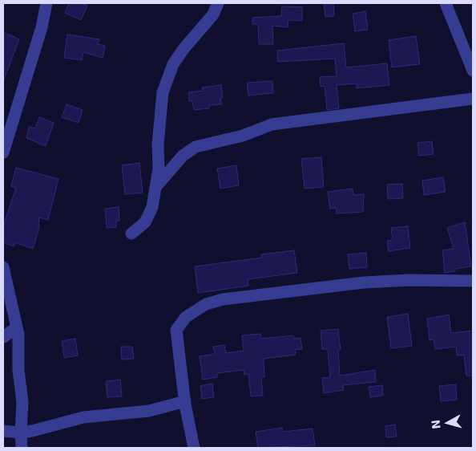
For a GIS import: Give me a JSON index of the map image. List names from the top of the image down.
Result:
{
  "north": "left"
}
